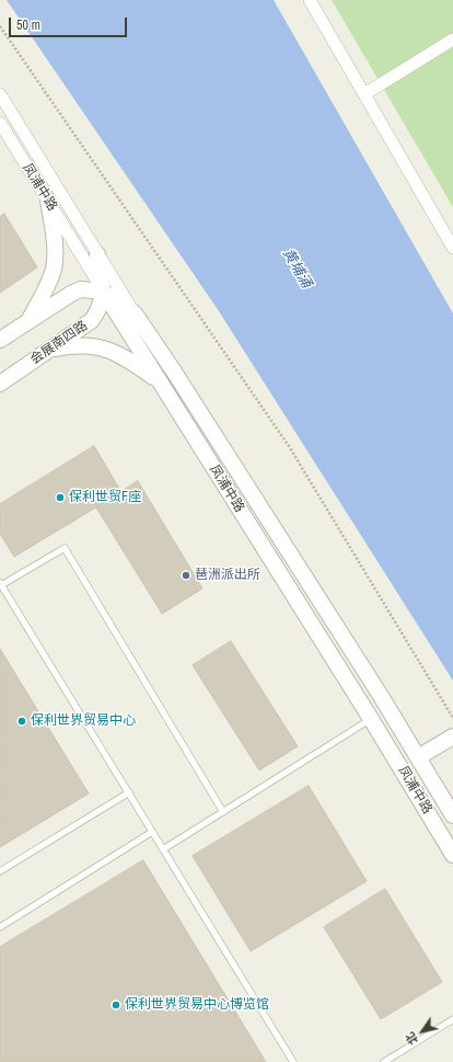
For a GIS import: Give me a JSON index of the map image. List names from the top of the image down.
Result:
{
  "streets": {
    "street": ["凤浦中路", "会展南四路"]
  },
  "crossings": [
    ["凤浦中路", "会展南四路"]
  ],
  "water": ["黄埔涌"],
  "places": [
    "保利世贸F座",
    "琶洲派出所",
    "保利世界贸易中心",
    "保利世界贸易中心博览馆"
  ],
  "scale_bar": "50 m",
  "north": "bottom left"
}
